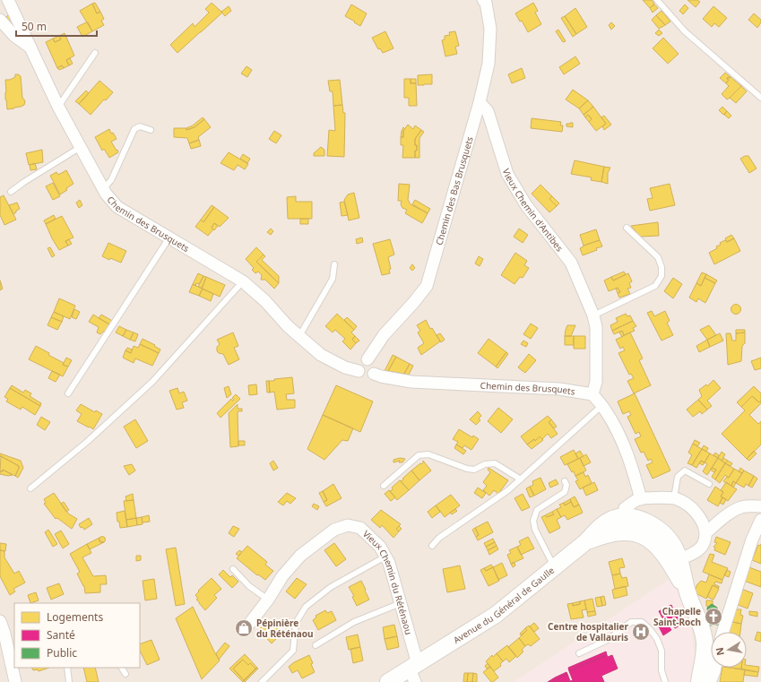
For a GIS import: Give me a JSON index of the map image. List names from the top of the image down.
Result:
{
  "streets": {
    "main road": ["Avenue du Général de Gaulle"],
    "street": [
      "Chemin des Bas Brusquets",
      "Vieux Chemin d'Antibes",
      "Chemin des Brusquets",
      "Vieux Chemin du Réténaou"
    ]
  },
  "crossings": [
    ["Chemin des Bas Brusquets", "Vieux Chemin d'Antibes"],
    ["Chemin des Bas Brusquets", "Chemin des Brusquets"],
    ["Vieux Chemin d'Antibes", "Chemin des Brusquets"],
    ["Vieux Chemin du Réténaou", "Avenue du Général de Gaulle"]
  ],
  "places": {
    "church": ["Chapelle Saint-Roch"],
    "shop": ["Pépinière du Réténaou"],
    "hospital": ["Centre hospitalier de Vallauris"]
  },
  "legend": ["Logements", "Santé", "Public"],
  "scale_bar": "50 m",
  "north": "left"
}
